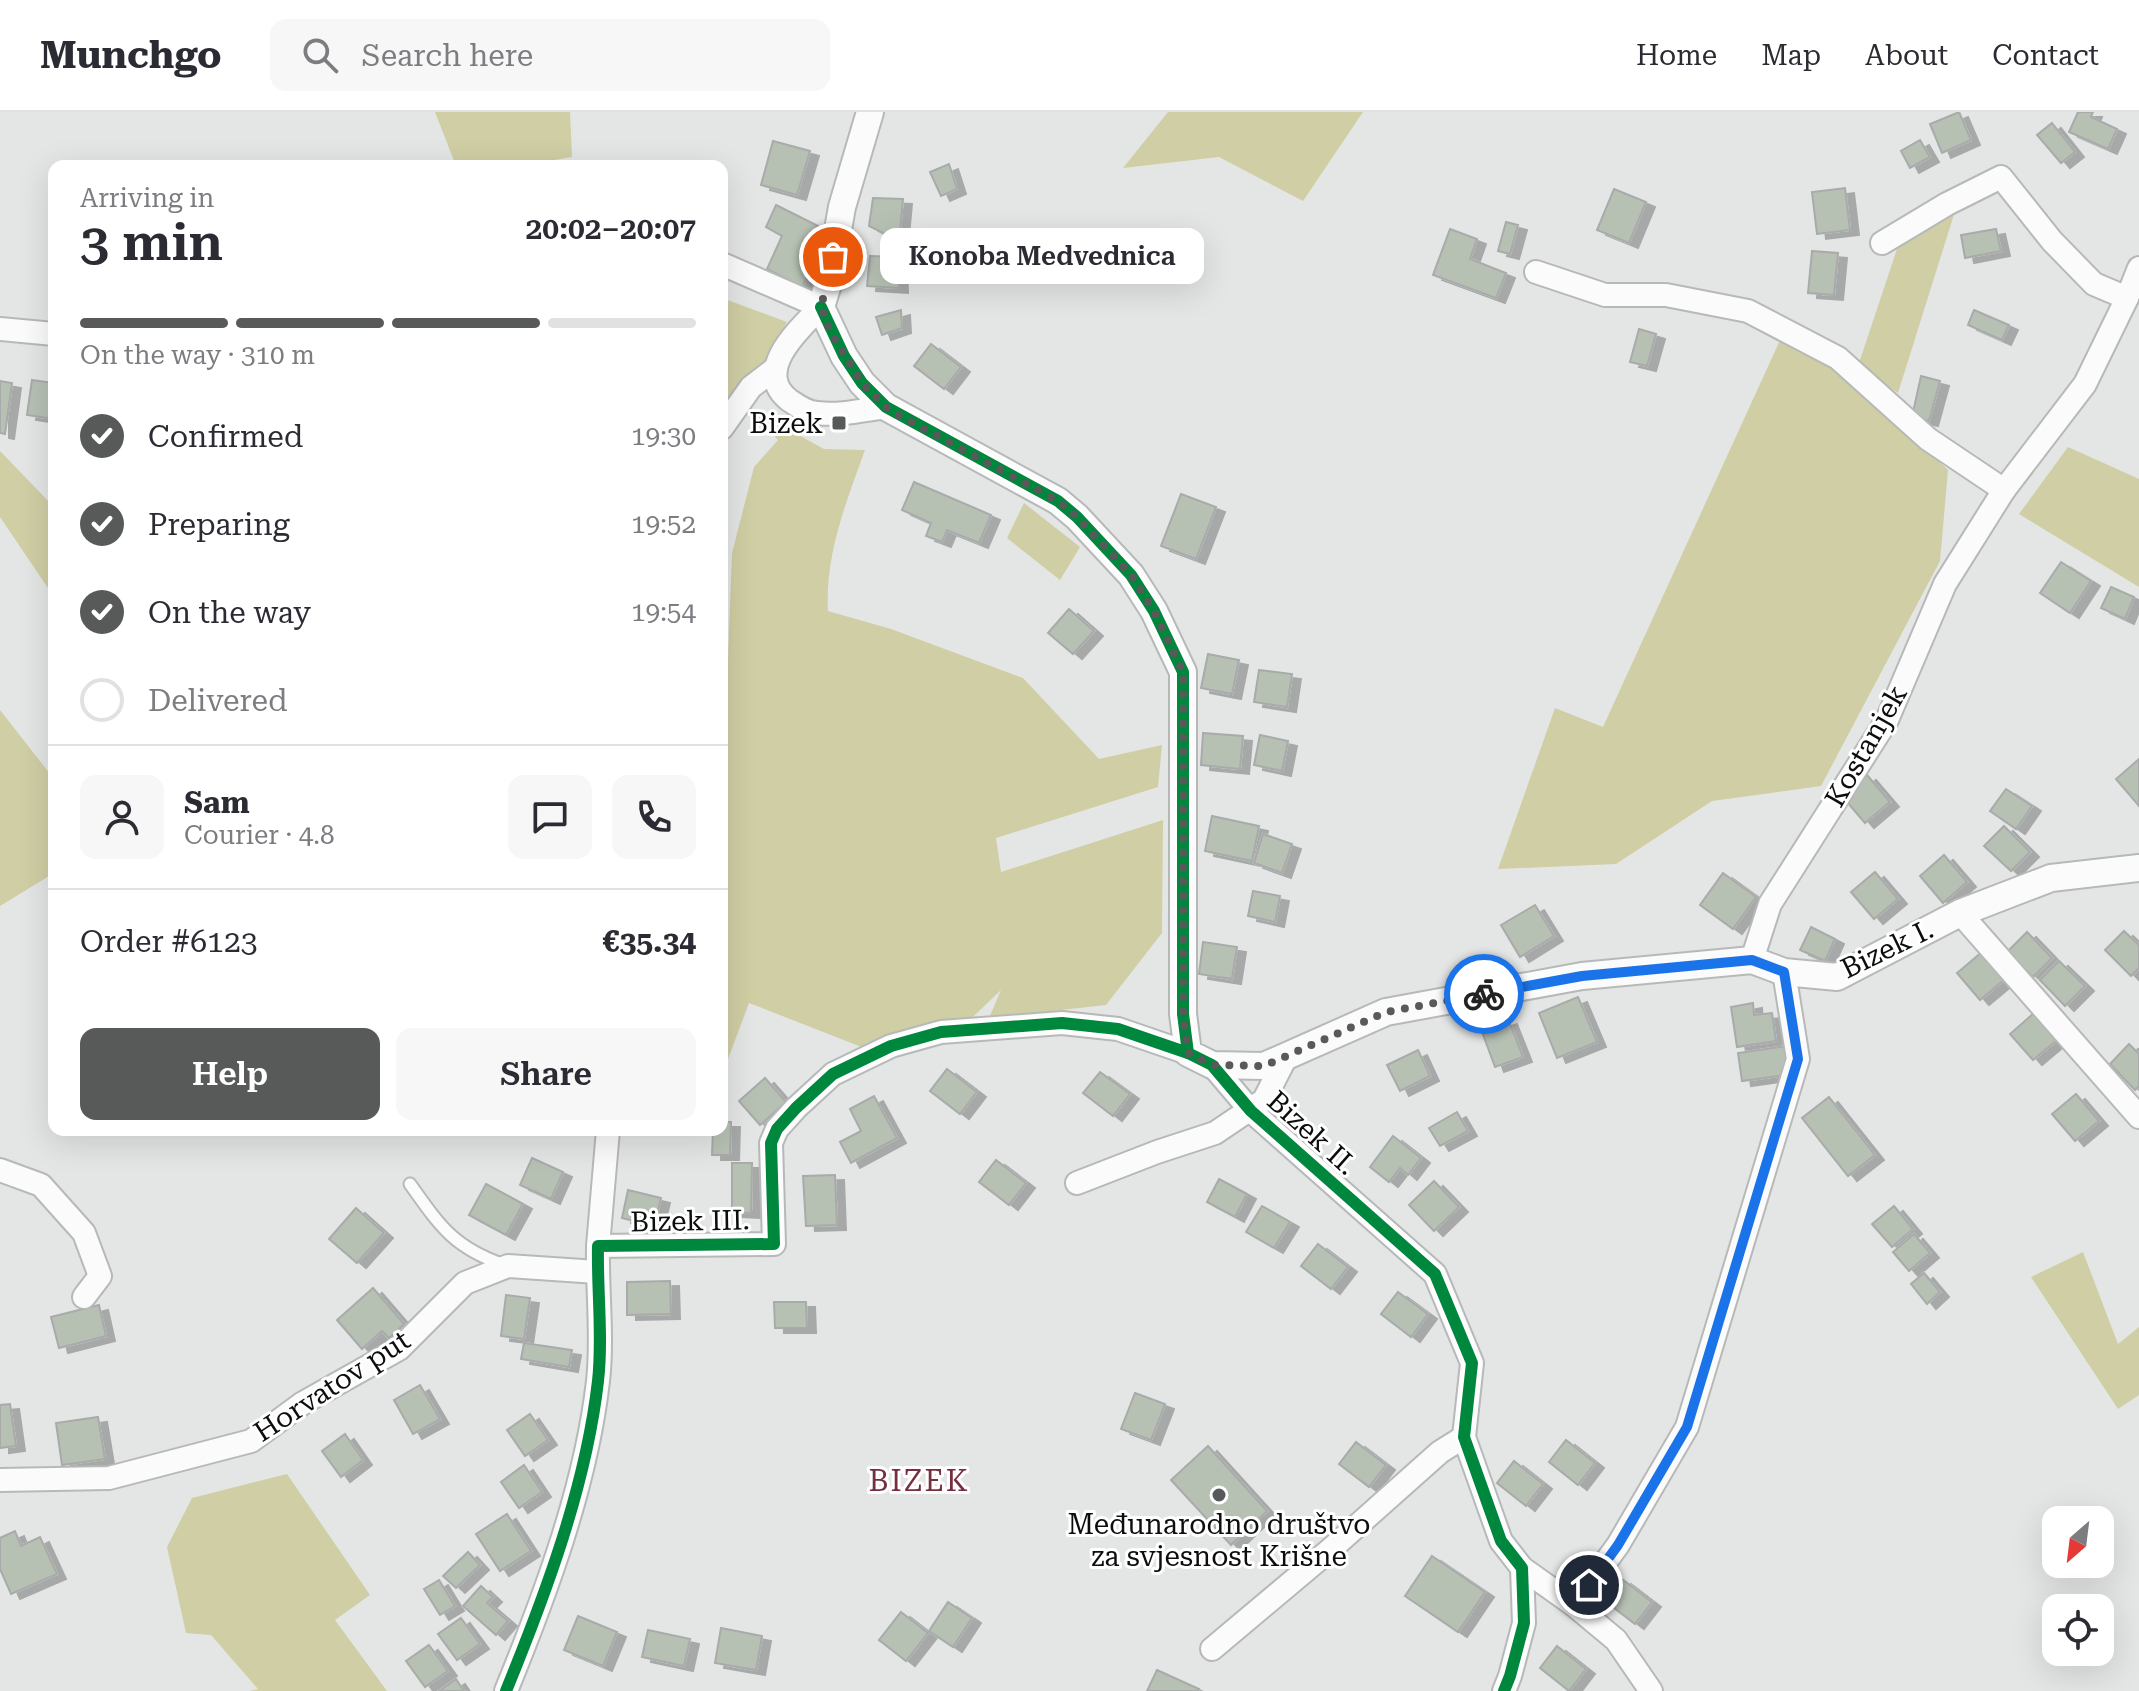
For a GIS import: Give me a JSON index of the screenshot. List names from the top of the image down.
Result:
{
  "streets": {
    "street": [
      "Kostanjek",
      "Bizek I.",
      "Bizek II.",
      "Bizek III.",
      "Horvatov put"
    ]
  },
  "crossings": [
    ["Kostanjek", "Bizek I."],
    ["Bizek I.", "Bizek II."],
    ["Bizek II.", "Bizek III."],
    ["Bizek III.", "Horvatov put"]
  ],
  "districts": ["BIZEK"],
  "places": {
    "other": ["Konoba Medvednica", "Međunarodno društvo za svjesnost Krišne"],
    "transit": ["Bizek"]
  },
  "north": "bottom left",
  "page": {
    "header": "Munchgo",
    "search": "Search here",
    "nav": [
      "Home",
      "Map",
      "About",
      "Contact"
    ],
    "heading": ["3 min", "Arriving in", "20:02–20:07"],
    "panel": [
      "Sam",
      "Courier · 4.8",
      "Order #6123",
      "€35.34"
    ],
    "bubble": "Konoba Medvednica",
    "bar": "On the way · 310 m",
    "list": [
      ["Confirmed", "19:30"],
      ["Preparing", "19:52"],
      ["On the way", "19:54"],
      "Delivered"
    ],
    "buttons": ["Help", "Share"]
  }
}
